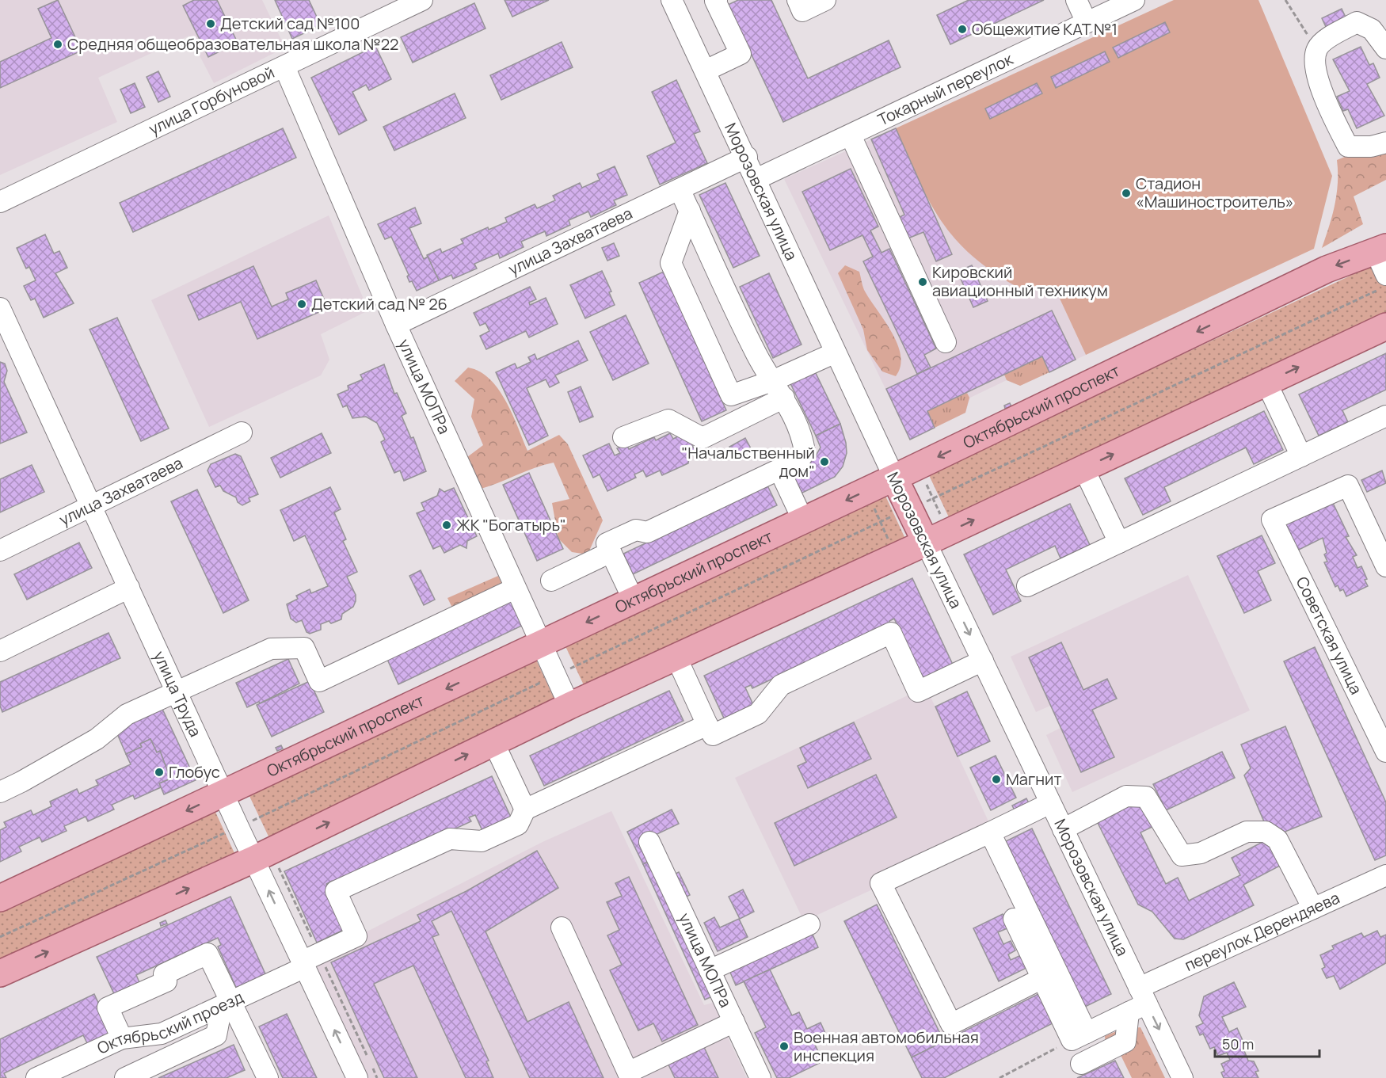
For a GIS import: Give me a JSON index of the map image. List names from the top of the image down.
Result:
{
  "streets": {
    "main road": ["Морозовская улица", "Октябрьский проспект"],
    "street": [
      "Токарный переулок",
      "улица Горбуновой",
      "улица Захватаева",
      "улица МОПРа",
      "Советская улица",
      "улица Труда",
      "переулок Дерендяева",
      "Октябрьский проезд"
    ]
  },
  "crossings": [
    ["Токарный переулок", "Морозовская улица"],
    ["улица Горбуновой", "улица МОПРа"],
    ["Морозовская улица", "улица Захватаева"],
    ["Морозовская улица", "Октябрьский проспект"],
    ["Морозовская улица", "переулок Дерендяева"],
    ["улица Захватаева", "улица МОПРа"],
    ["улица Захватаева", "улица Труда"],
    ["улица МОПРа", "Октябрьский проспект"],
    ["Октябрьский проспект", "улица Труда"],
    ["улица Труда", "Октябрьский проезд"]
  ],
  "places": [
    "Детский сад №100",
    "Общежитие КАТ №1",
    "Средняя общеобразовательная школа №22",
    "Стадион «Машиностроитель»",
    "Кировский авиационный техникум",
    "Детский сад № 26",
    "\"Начальственный дом\"",
    "ЖК \"Богатырь\"",
    "Глобус",
    "Магнит",
    "Военная автомобильная инспекция"
  ],
  "scale_bar": "50 m"
}
